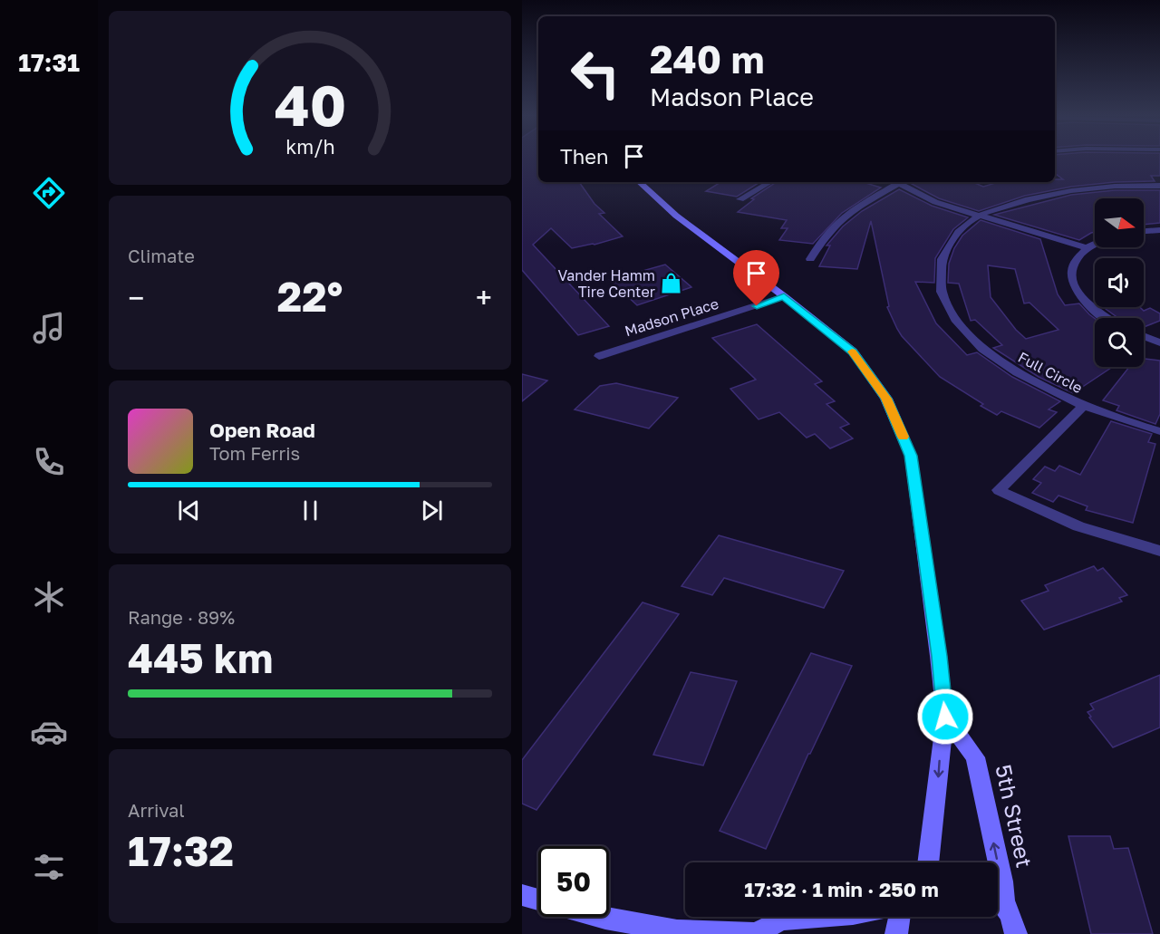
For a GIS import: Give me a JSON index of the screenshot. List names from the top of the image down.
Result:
{
  "streets": {
    "main road": ["5th Street"],
    "street": ["Madson Place", "Full Circle"]
  },
  "places": {
    "shop": ["Vander Hamm Tire Center"]
  },
  "north": "right",
  "page": {
    "tabs": "17:31",
    "turn": ["240 m", "Madson Place"],
    "then": "Then",
    "tile": [
      "Climate",
      ["Range · 89%", "445 km"],
      ["Arrival", "17:32"]
    ],
    "heat": ["−", "22°", "+"],
    "song": ["Open Road", "Tom Ferris"],
    "limit": "50",
    "trip": "17:32 · 1 min · 250 m",
    "gauge": ["40", "km/h"]
  }
}
